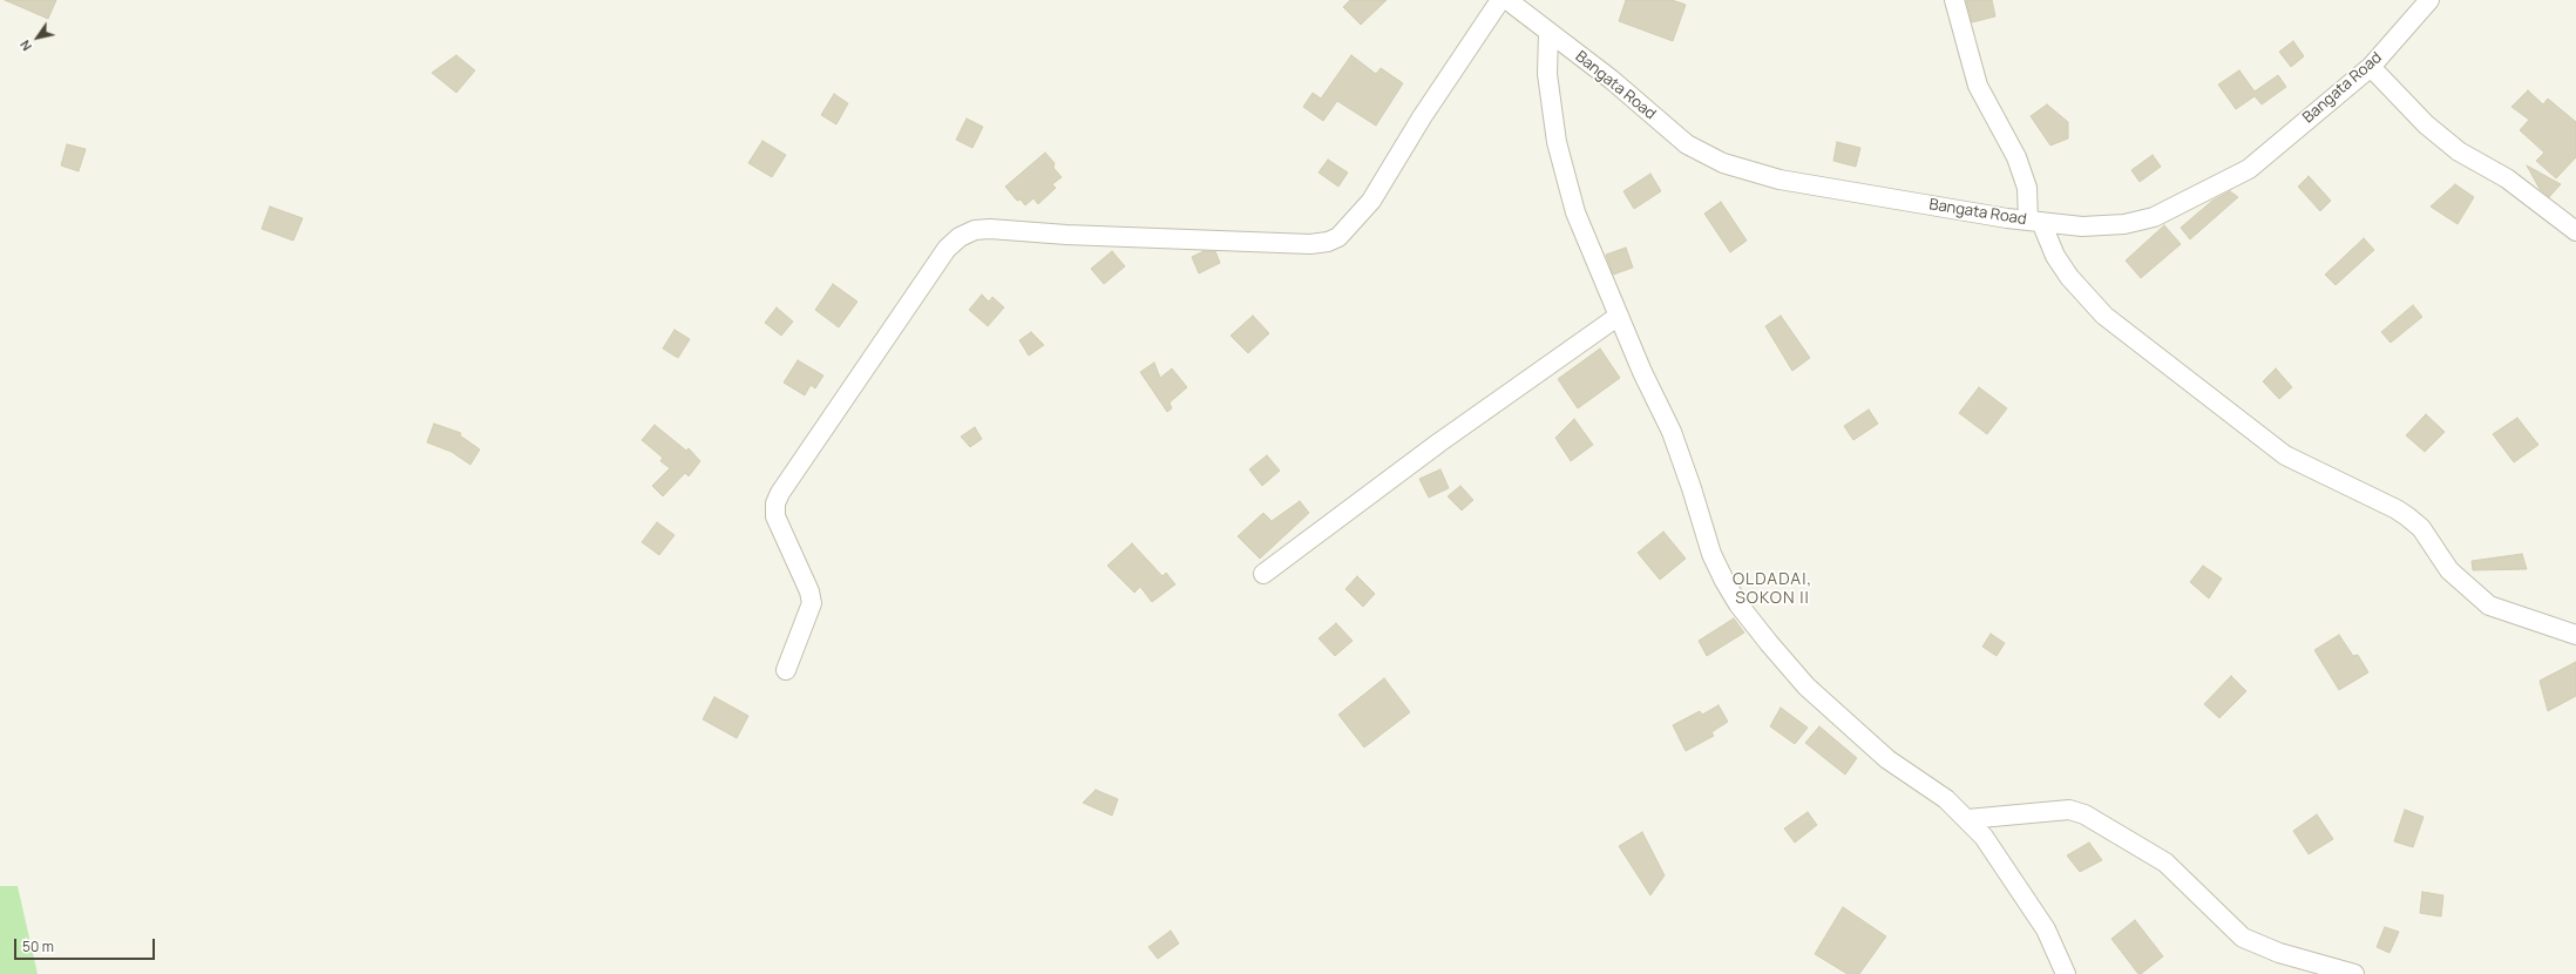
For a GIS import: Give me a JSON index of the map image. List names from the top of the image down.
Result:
{
  "streets": {
    "street": ["Bangata Road"]
  },
  "districts": ["OLDADAI, SOKON II"],
  "scale_bar": "50 m",
  "north": "bottom left"
}
